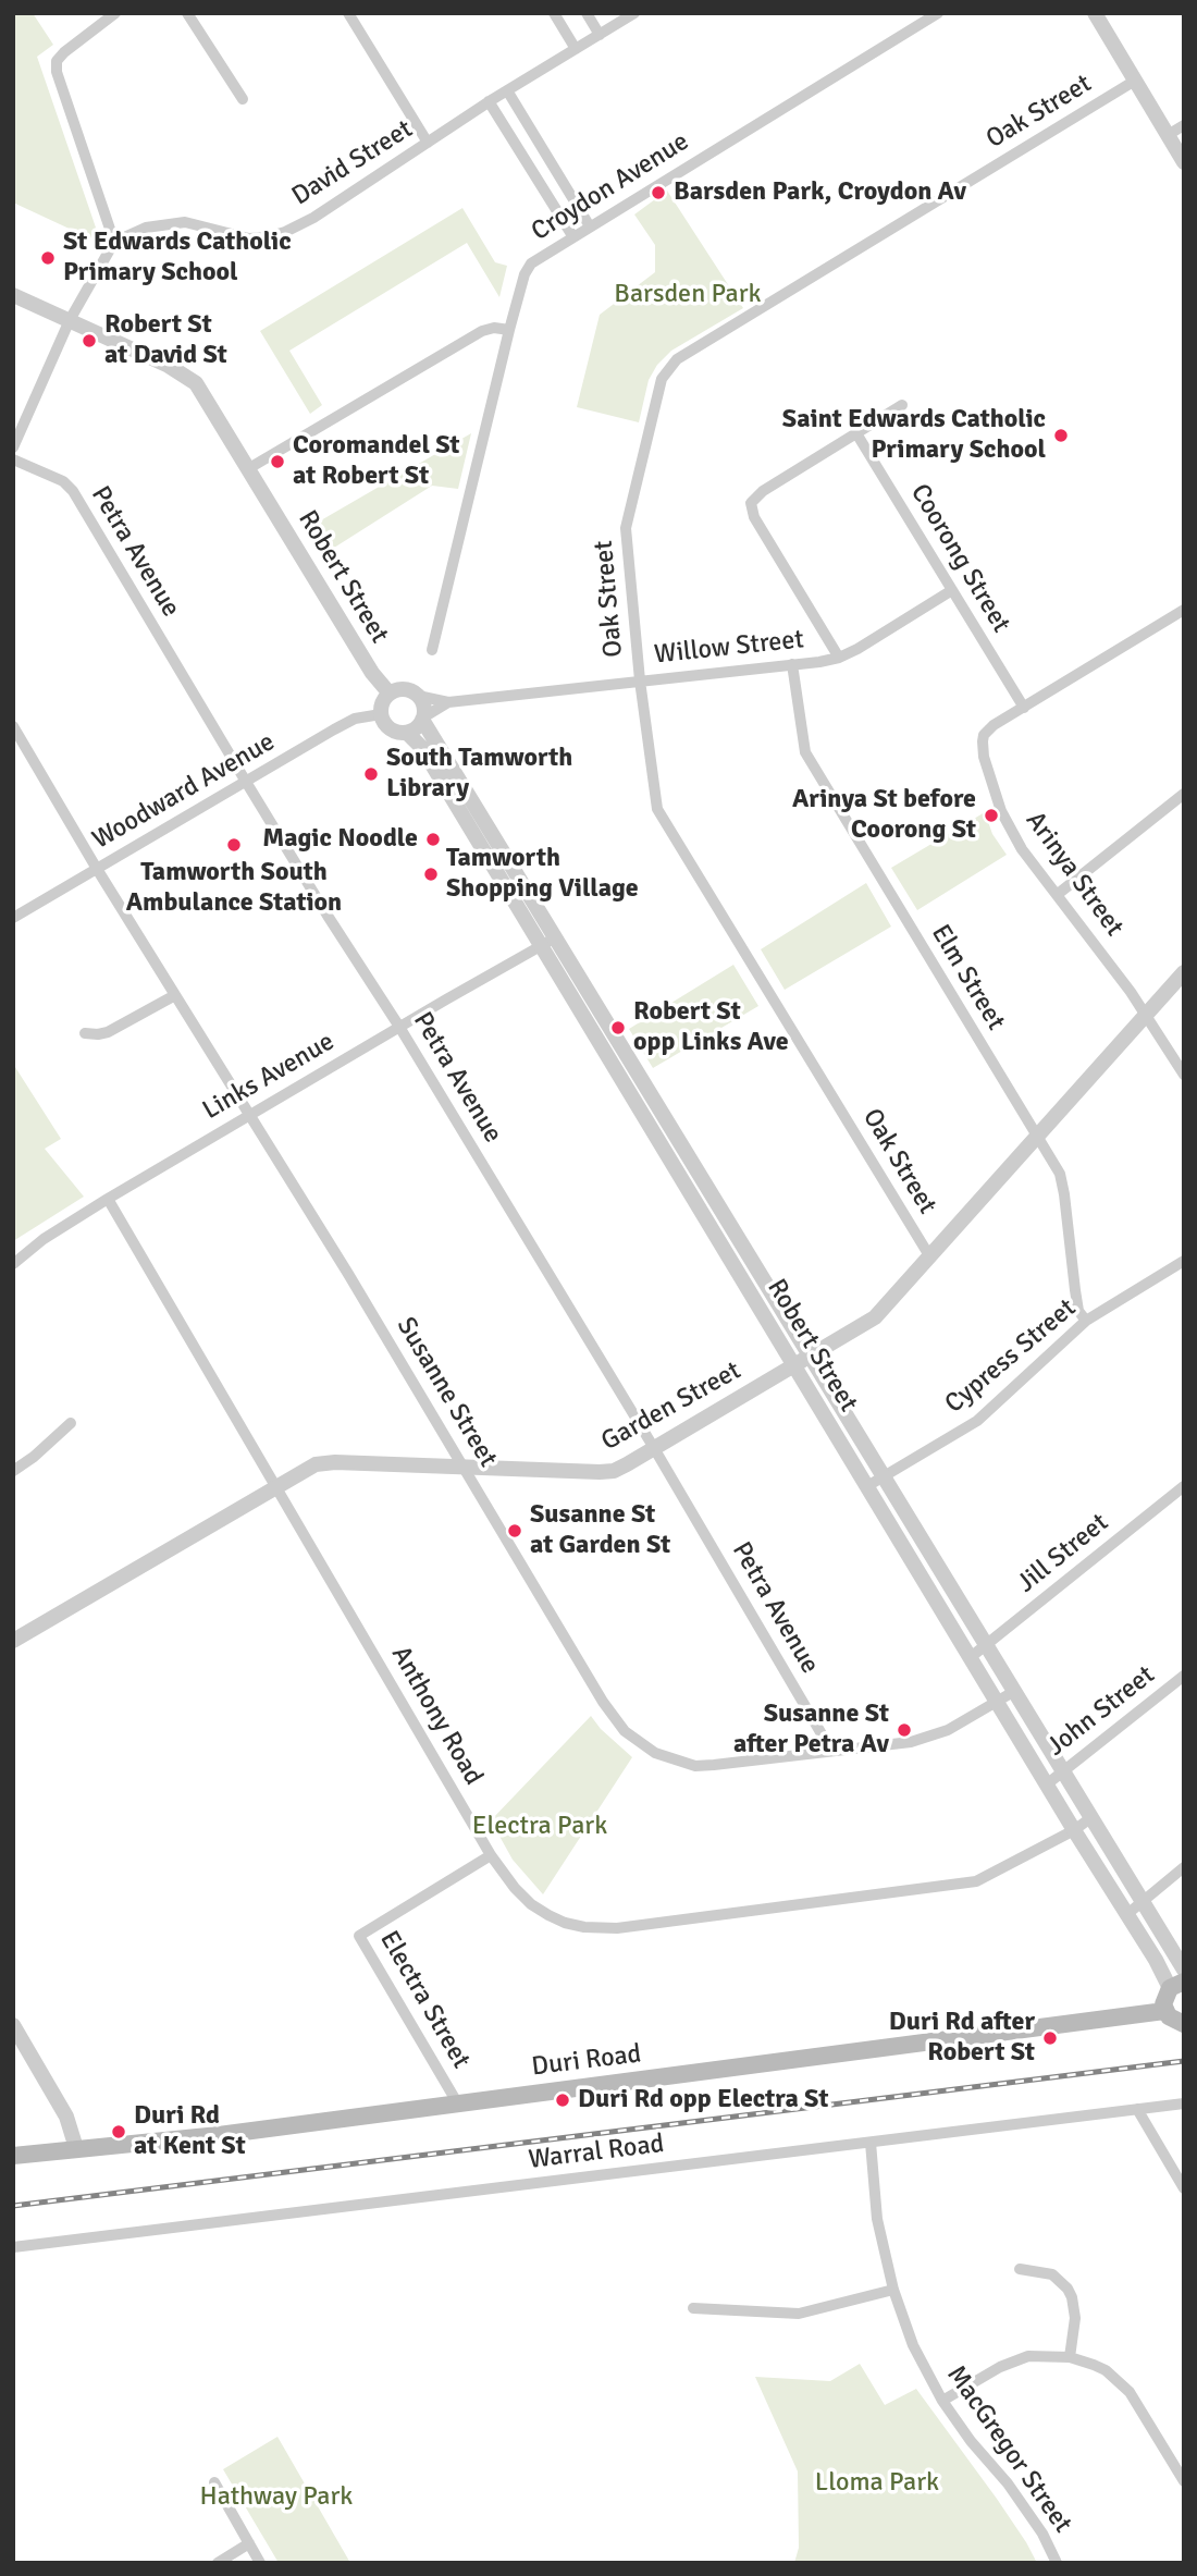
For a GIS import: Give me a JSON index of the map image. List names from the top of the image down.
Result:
{
  "streets": {
    "main road": ["Duri Road"],
    "street": [
      "Oak Street",
      "David Street",
      "Croydon Avenue",
      "Petra Avenue",
      "Coorong Street",
      "Robert Street",
      "Willow Street",
      "Woodward Avenue",
      "Arinya Street",
      "Elm Street",
      "Links Avenue",
      "Cypress Street",
      "Susanne Street",
      "Garden Street",
      "Jill Street",
      "John Street",
      "Anthony Road",
      "Electra Street",
      "Warral Road",
      "MacGregor Street"
    ]
  },
  "crossings": [
    ["Oak Street", "Willow Street"],
    ["Oak Street", "Garden Street"],
    ["Petra Avenue", "Woodward Avenue"],
    ["Petra Avenue", "Links Avenue"],
    ["Petra Avenue", "Susanne Street"],
    ["Petra Avenue", "Garden Street"],
    ["Coorong Street", "Willow Street"],
    ["Coorong Street", "Arinya Street"],
    ["Robert Street", "Willow Street"],
    ["Robert Street", "Woodward Avenue"],
    ["Robert Street", "Links Avenue"],
    ["Robert Street", "Cypress Street"],
    ["Robert Street", "Susanne Street"],
    ["Robert Street", "Garden Street"],
    ["Robert Street", "Jill Street"],
    ["Robert Street", "John Street"],
    ["Robert Street", "Anthony Road"],
    ["Willow Street", "Woodward Avenue"],
    ["Willow Street", "Elm Street"],
    ["Woodward Avenue", "Susanne Street"],
    ["Arinya Street", "Garden Street"],
    ["Elm Street", "Cypress Street"],
    ["Elm Street", "Garden Street"],
    ["Links Avenue", "Susanne Street"],
    ["Links Avenue", "Anthony Road"],
    ["Susanne Street", "Garden Street"],
    ["Garden Street", "Anthony Road"],
    ["Anthony Road", "Electra Street"],
    ["Electra Street", "Duri Road"],
    ["Warral Road", "MacGregor Street"]
  ],
  "parks": [
    "Barsden Park",
    "Electra Park",
    "Lloma Park",
    "Hathway Park"
  ],
  "places": [
    "Barsden Park, Croydon Av",
    "St Edwards Catholic Primary School",
    "Robert St at David St",
    "Saint Edwards Catholic Primary School",
    "Coromandel St at Robert St",
    "South Tamworth Library",
    "Arinya St before Coorong St",
    "Magic Noodle",
    "Tamworth South Ambulance Station",
    "Tamworth Shopping Village",
    "Robert St opp Links Ave",
    "Susanne St at Garden St",
    "Susanne St after Petra Av",
    "Duri Rd after Robert St",
    "Duri Rd opp Electra St",
    "Duri Rd at Kent St"
  ]
}
